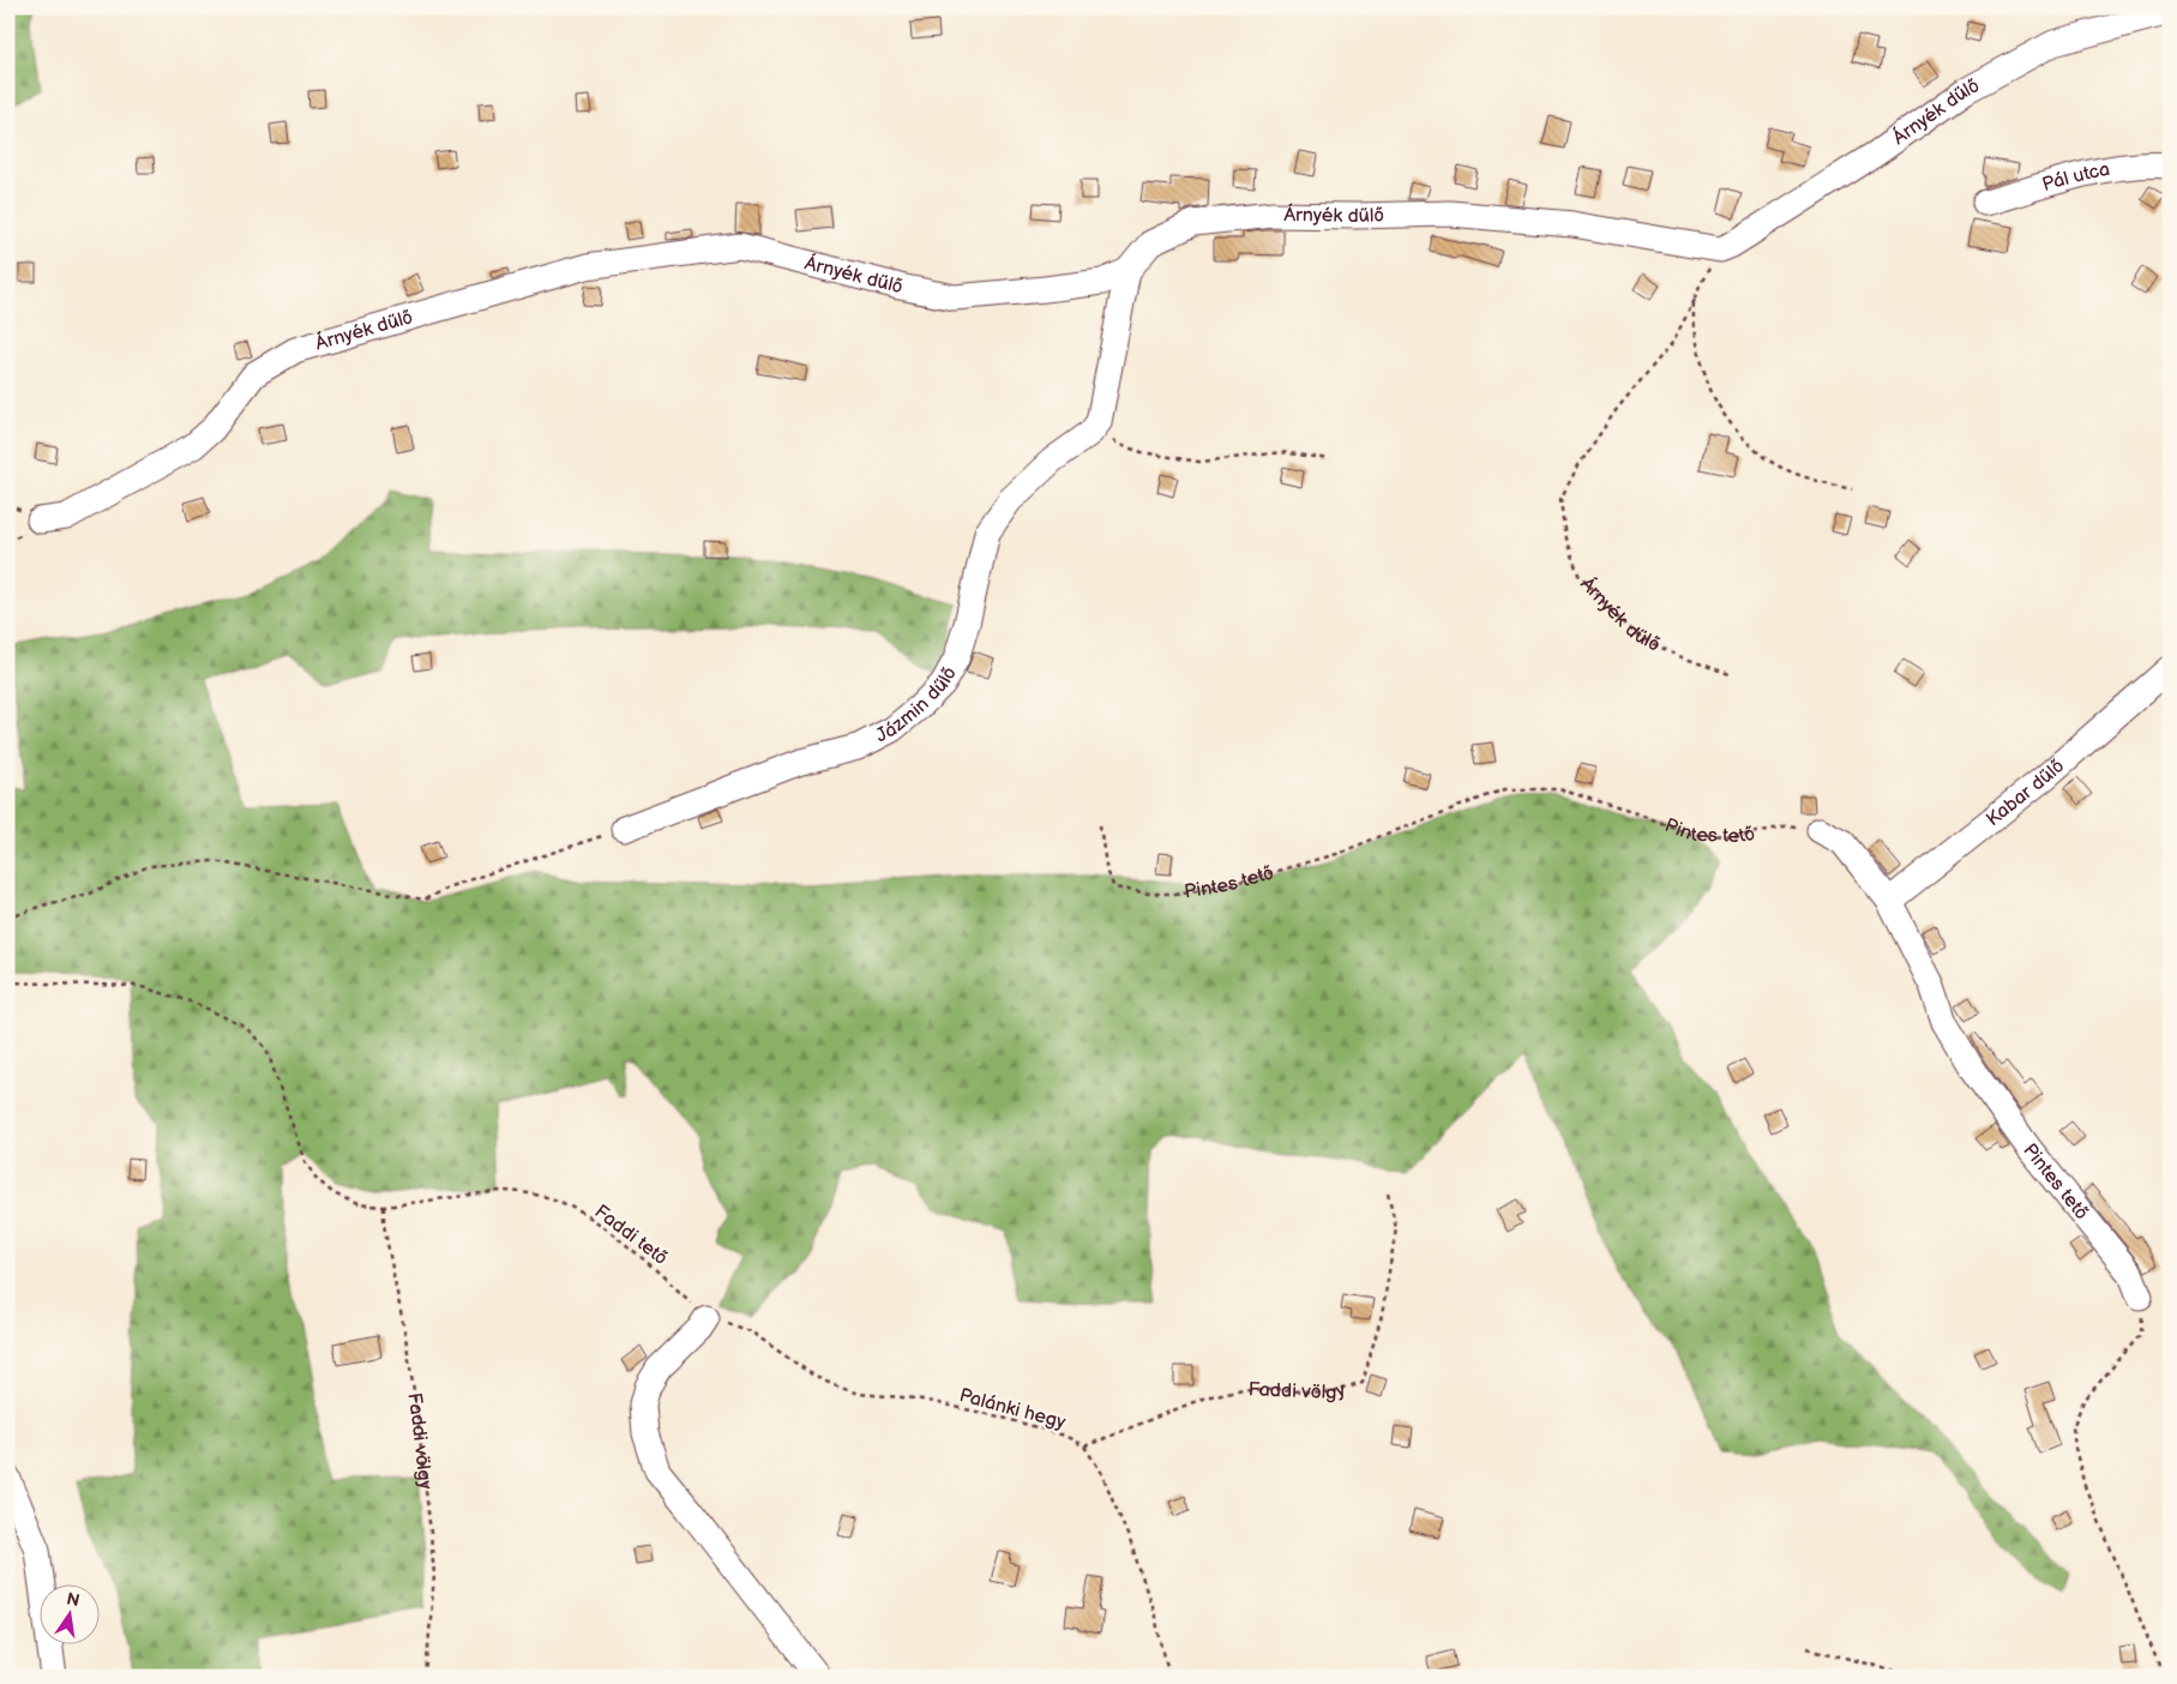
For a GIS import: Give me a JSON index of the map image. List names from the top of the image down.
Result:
{
  "streets": {
    "street": [
      "Árnyék dűlő",
      "Pál utca",
      "Jázmin dűlő",
      "Kabar dűlő",
      "Pintes tető"
    ],
    "path": ["Faddi tető", "Faddi völgy", "Palánki hegy"]
  },
  "crossings": [
    ["Kabar dűlő", "Pintes tető"],
    ["Faddi tető", "Faddi völgy"],
    ["Faddi tető", "Palánki hegy"],
    ["Faddi völgy", "Palánki hegy"]
  ],
  "north": "top"
}
